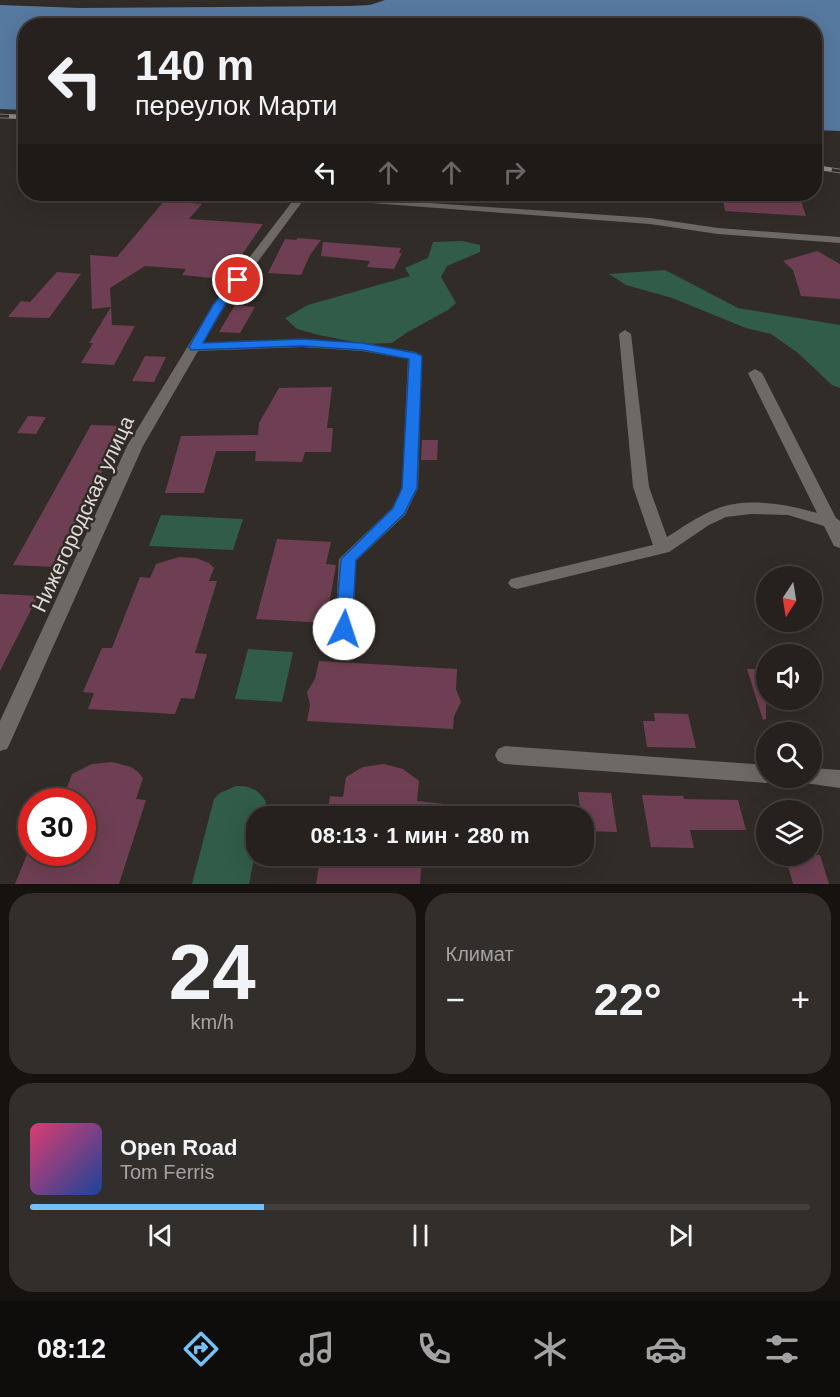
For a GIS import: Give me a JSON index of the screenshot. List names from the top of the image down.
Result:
{
  "streets": {
    "street": ["Нижегородская улица"]
  },
  "north": "bottom",
  "page": {
    "turn": ["140 m", "переулок Марти"],
    "limit": "30",
    "trip": "08:13 · 1 мин · 280 m",
    "tile": [
      ["24", "km/h"],
      "Климат"
    ],
    "heat": ["−", "22°", "+"],
    "song": ["Open Road", "Tom Ferris"],
    "tabs": "08:12"
  }
}
